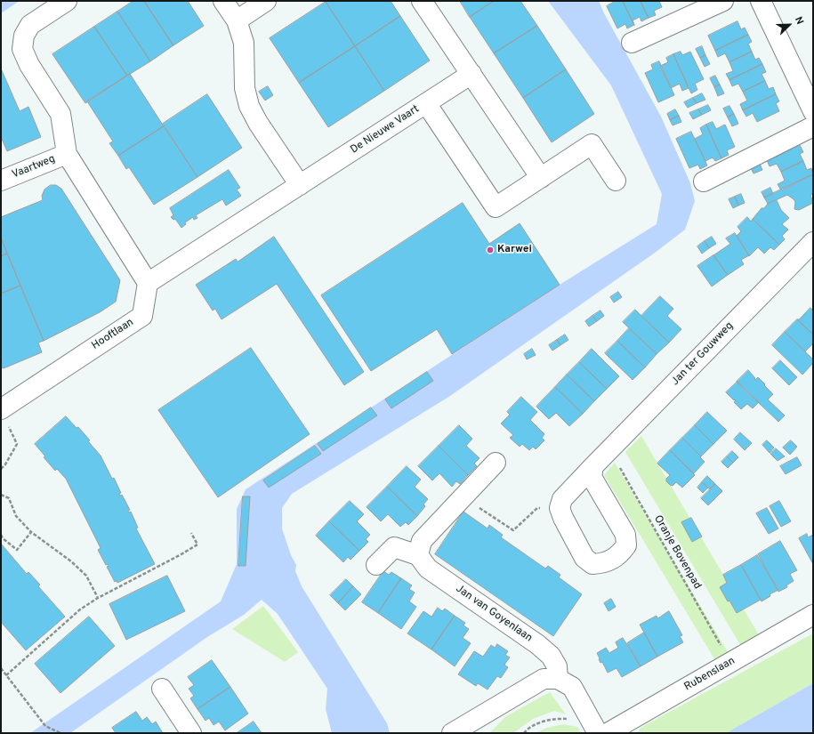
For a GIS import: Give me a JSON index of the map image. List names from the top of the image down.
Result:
{
  "streets": {
    "street": [
      "De Nieuwe Vaart",
      "Vaartweg",
      "Hooftlaan",
      "Jan ter Gouwweg",
      "Jan van Goyenlaan",
      "Rubenslaan"
    ],
    "path": ["Oranje Bovenpad"]
  },
  "crossings": [
    ["De Nieuwe Vaart", "Hooftlaan"],
    ["Jan ter Gouwweg", "Oranje Bovenpad"],
    ["Oranje Bovenpad", "Rubenslaan"]
  ],
  "places": ["Karwei"],
  "north": "top right"
}
